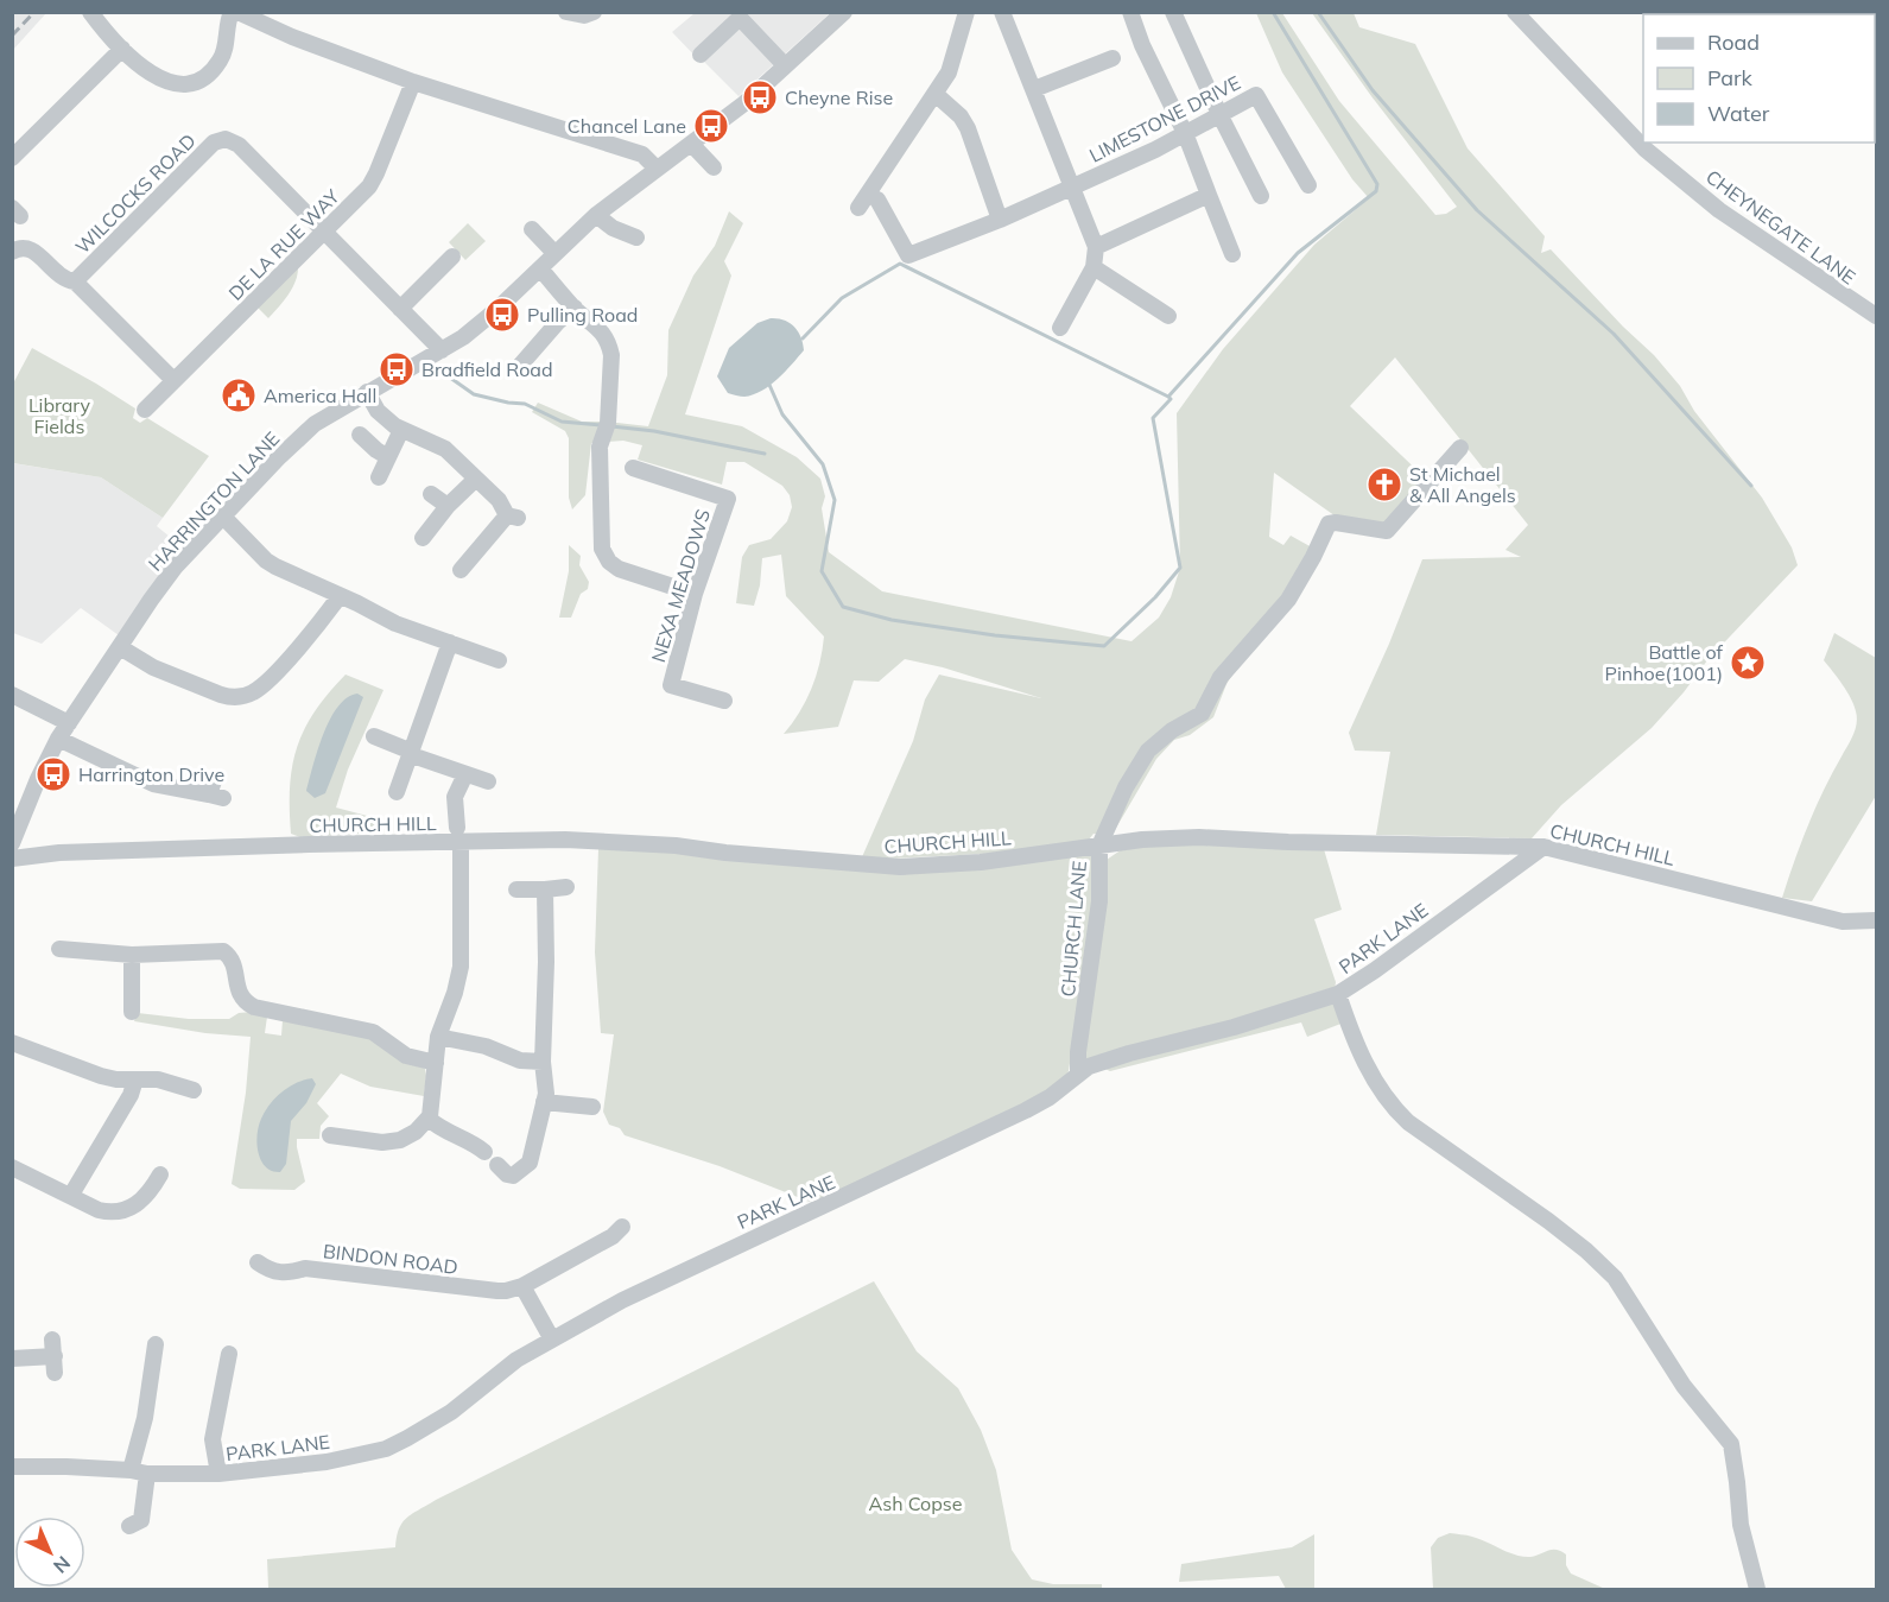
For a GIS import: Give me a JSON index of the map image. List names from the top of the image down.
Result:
{
  "streets": {
    "street": [
      "LIMESTONE DRIVE",
      "WILCOCKS ROAD",
      "CHEYNEGATE LANE",
      "DE LA RUE WAY",
      "HARRINGTON LANE",
      "NEXA MEADOWS",
      "CHURCH HILL",
      "CHURCH LANE",
      "PARK LANE",
      "BINDON ROAD"
    ]
  },
  "crossings": [
    ["WILCOCKS ROAD", "DE LA RUE WAY"],
    ["CHURCH HILL", "CHURCH LANE"],
    ["CHURCH HILL", "PARK LANE"],
    ["CHURCH LANE", "PARK LANE"]
  ],
  "parks": ["Library Fields", "Ash Copse"],
  "places": {
    "bus stop": [
      "Cheyne Rise",
      "Chancel Lane",
      "Pulling Road",
      "Bradfield Road",
      "Harrington Drive"
    ],
    "public building": ["America Hall"],
    "church": ["St Michael & All Angels"],
    "place": ["Battle of Pinhoe(1001)"]
  },
  "legend": ["Road", "Park", "Water"],
  "north": "bottom right"
}
